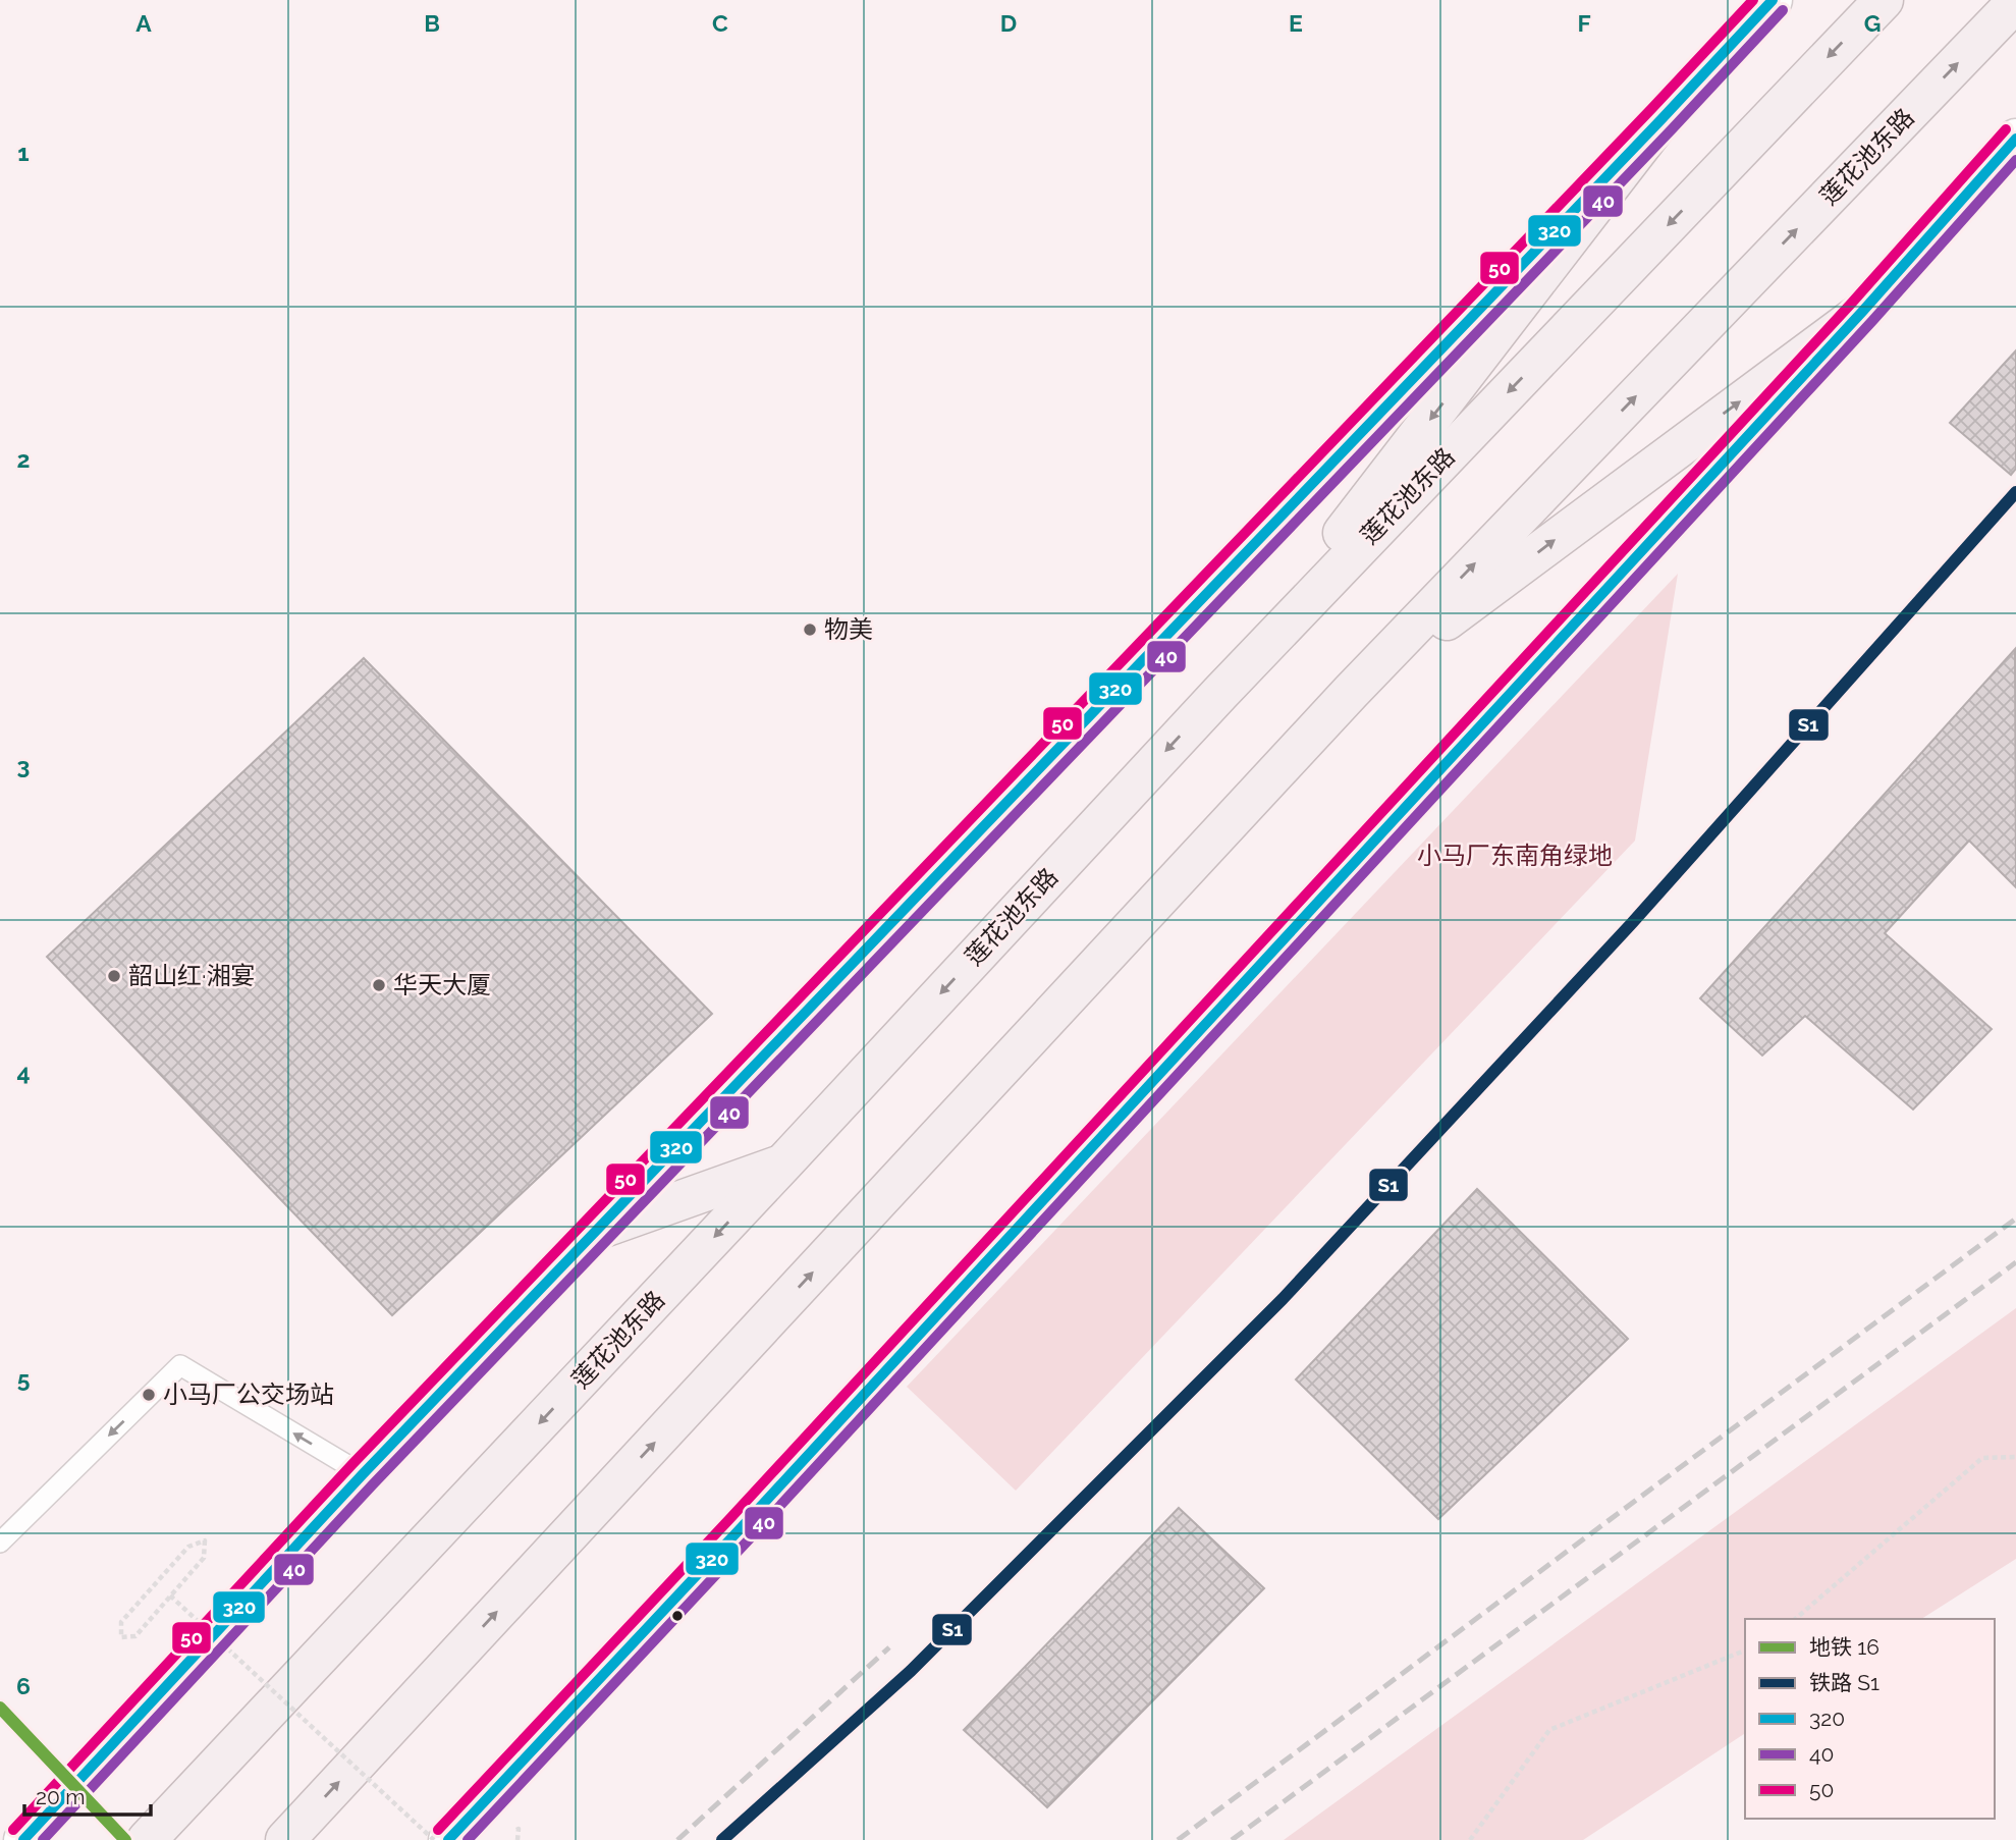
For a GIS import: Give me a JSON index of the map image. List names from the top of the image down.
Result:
{
  "streets": {
    "highway": ["莲花池东路"]
  },
  "parks": ["小马厂东南角绿地"],
  "places": [
    "物美",
    "韶山红·湘宴",
    "华天大厦",
    "小马厂公交场站"
  ],
  "lines": [
    "transit line 320",
    "transit line 50",
    "transit line 40",
    "rail line S1",
    "metro line 16"
  ],
  "legend": [
    "地铁 16",
    "铁路 S1",
    "320",
    "40",
    "50"
  ],
  "scale_bar": "20 m",
  "grid": {
    "columns": [
      "A",
      "B",
      "C",
      "D",
      "E",
      "F",
      "G"
    ],
    "rows": [
      "1",
      "2",
      "3",
      "4",
      "5",
      "6"
    ]
  }
}
